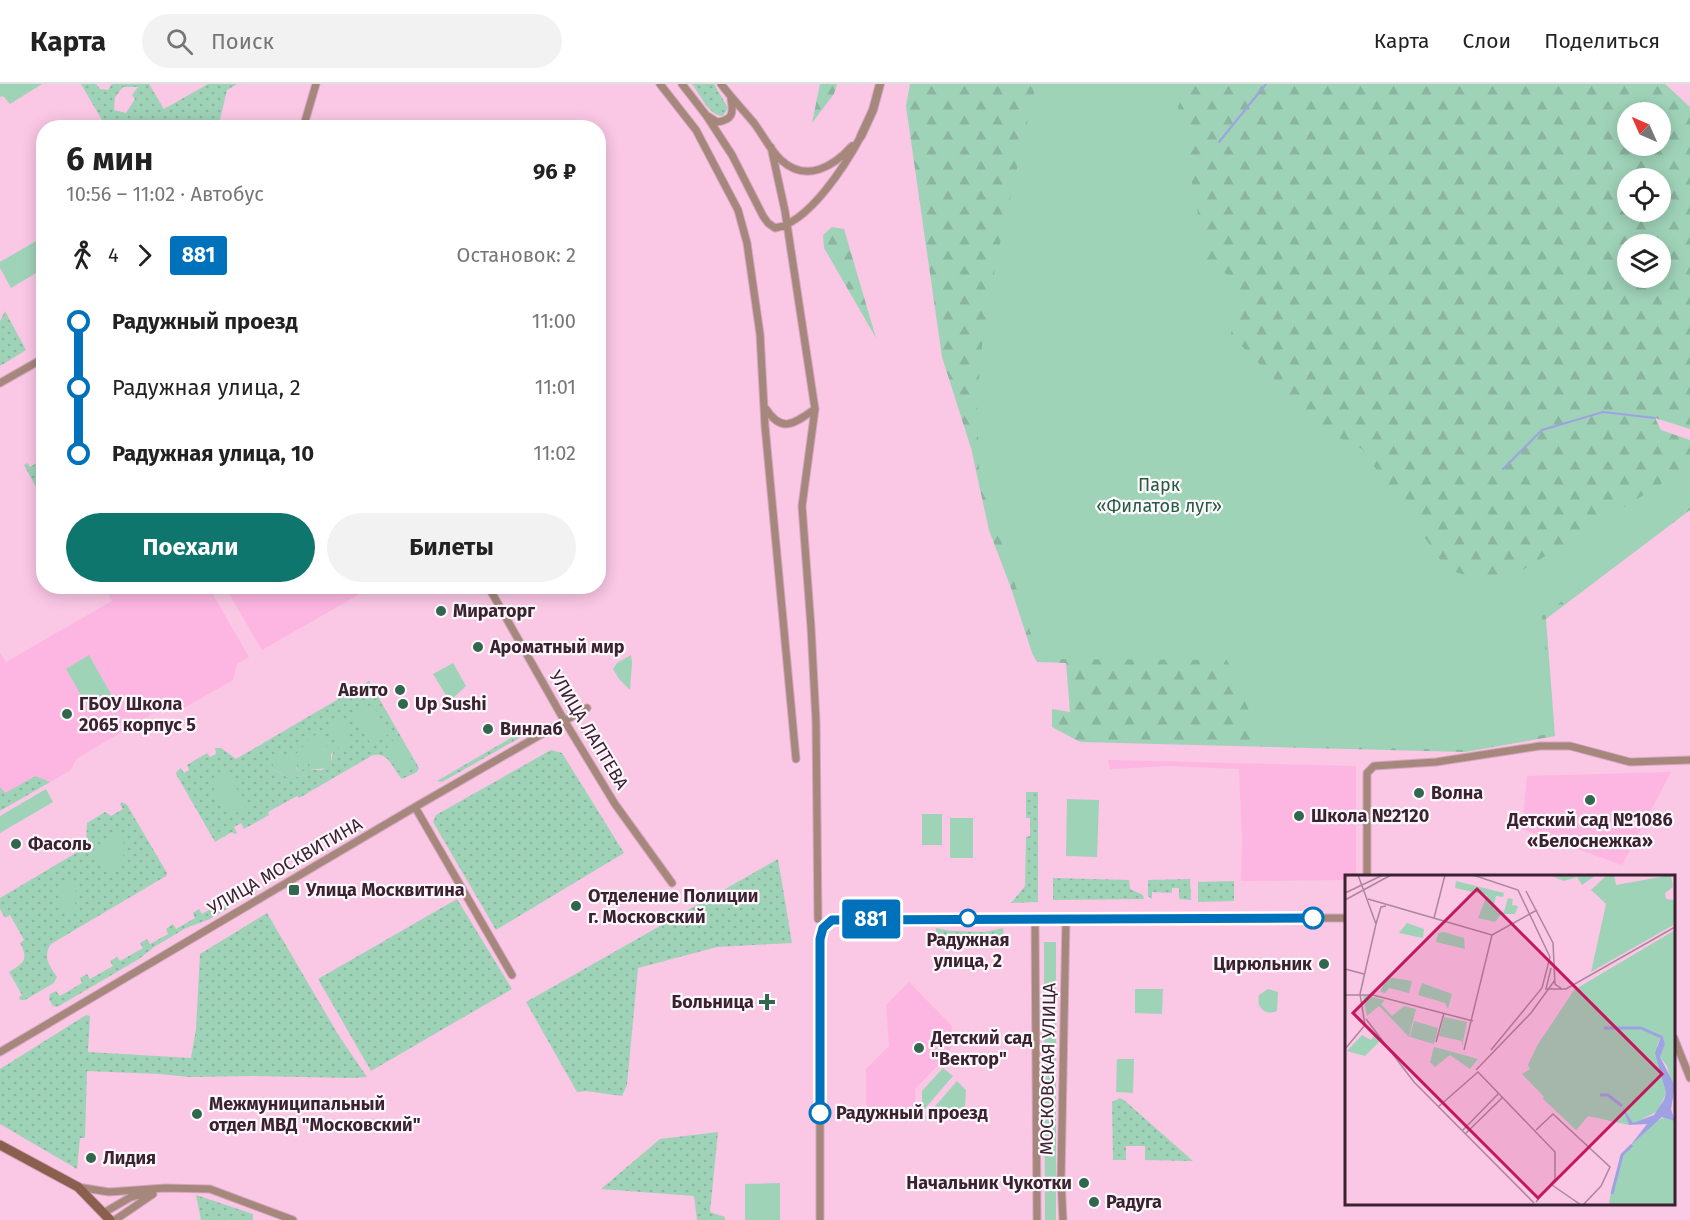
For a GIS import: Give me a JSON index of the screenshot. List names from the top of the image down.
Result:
{
  "streets": {
    "street": ["УЛИЦА ЛАПТЕВА", "УЛИЦА МОСКВИТИНА", "МОСКОВСКАЯ УЛИЦА"]
  },
  "crossings": [
    ["УЛИЦА ЛАПТЕВА", "УЛИЦА МОСКВИТИНА"]
  ],
  "parks": ["Парк «Филатов луг»"],
  "places": {
    "other": [
      "Мираторг",
      "Ароматный мир",
      "Авито",
      "Up Sushi",
      "ГБОУ Школа 2065 корпус 5",
      "Винлаб",
      "Волна",
      "Детский сад №1086 «Белоснежка»",
      "Школа №2120",
      "Фасоль",
      "Отделение Полиции г. Московский",
      "Радужная улица, 2",
      "Цирюльник",
      "Детский сад \"Вектор\"",
      "Радужный проезд",
      "Межмуниципальный отдел МВД \"Московский\"",
      "Лидия",
      "Начальник Чукотки",
      "Радуга"
    ],
    "transit": ["Улица Москвитина"],
    "health": ["Больница"]
  },
  "lines": ["bus line 881"],
  "north": "top left",
  "page": {
    "header": "Карта",
    "search": "Поиск",
    "nav": ["Карта", "Слои", "Поделиться"],
    "on_map": "881",
    "heading": ["6 мин", "10:56 – 11:02 · Автобус", "96 ₽"],
    "legs": ["4", "881", "Остановок: 2"],
    "list": [
      {
        "name": "Радужный проезд",
        "value": "11:00"
      },
      {
        "name": "Радужная улица, 2",
        "value": "11:01"
      },
      {
        "name": "Радужная улица, 10",
        "value": "11:02"
      }
    ],
    "buttons": ["Поехали", "Билеты"]
  }
}
